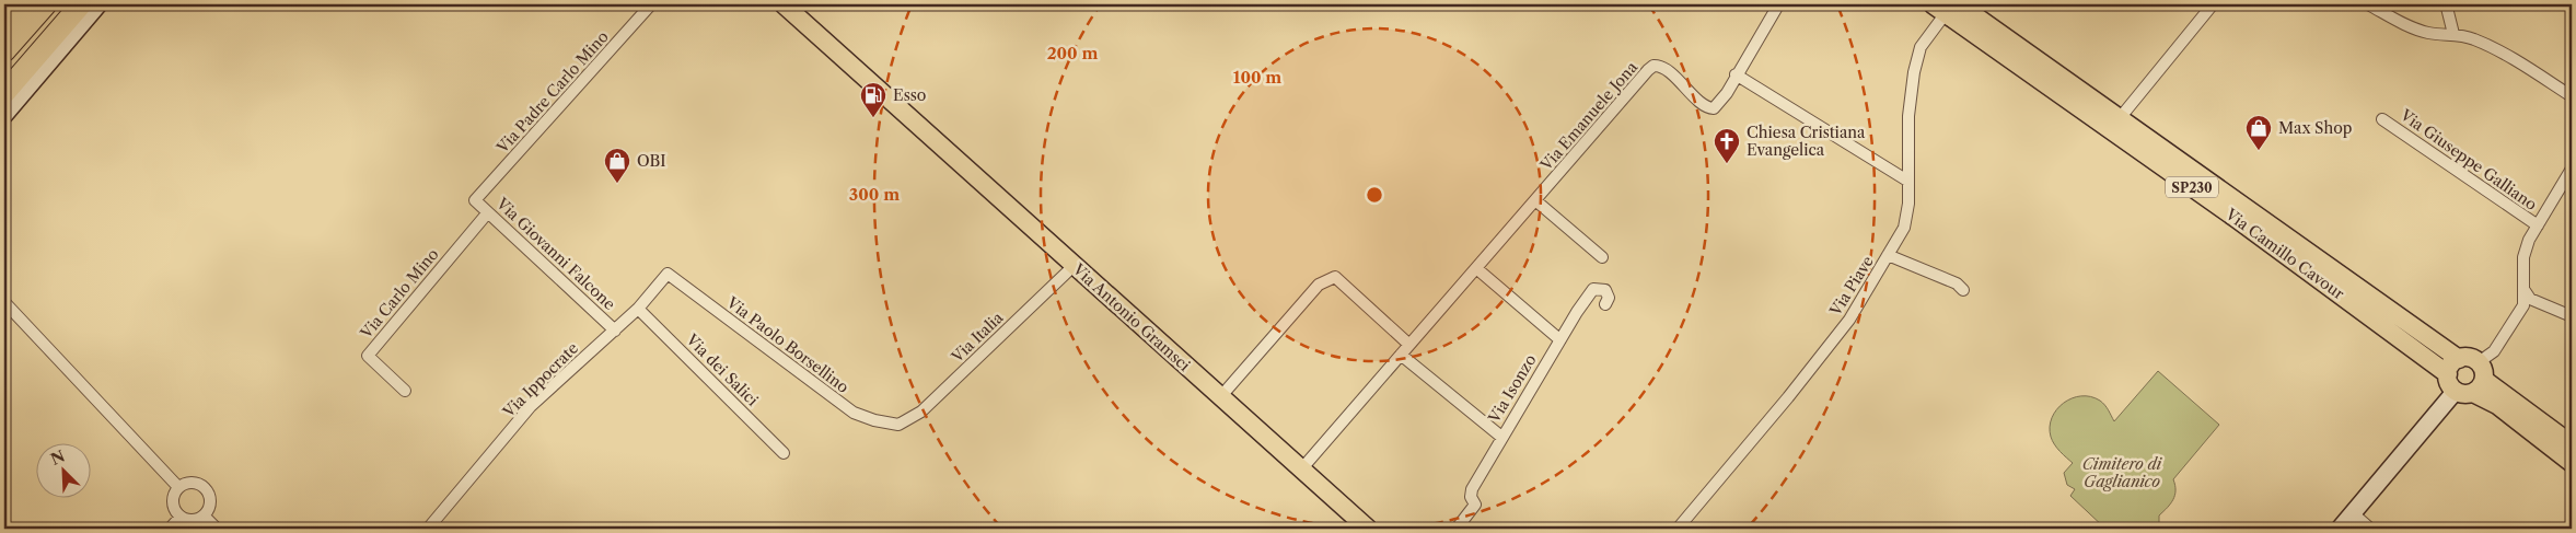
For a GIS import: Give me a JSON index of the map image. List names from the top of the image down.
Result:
{
  "streets": {
    "main road": ["SP230", "Via Camillo Cavour", "Via Antonio Gramsci"],
    "street": [
      "Via Padre Carlo Mino",
      "Via Emanuele Jona",
      "Via Giuseppe Galliano",
      "Via Giovanni Falcone",
      "Via Piave",
      "Via Carlo Mino",
      "Via Italia",
      "Via Paolo Borsellino",
      "Via dei Salici",
      "Via Ippocrate",
      "Via Isonzo"
    ]
  },
  "crossings": [
    ["Via Padre Carlo Mino", "Via Giovanni Falcone"],
    ["Via Emanuele Jona", "Via Antonio Gramsci"],
    ["Via Giuseppe Galliano", "Via Camillo Cavour"],
    ["Via Giovanni Falcone", "Via Carlo Mino"],
    ["Via Giovanni Falcone", "Via Ippocrate"],
    ["Via Camillo Cavour", "Via Piave"],
    ["Via Antonio Gramsci", "Via Italia"],
    ["Via Italia", "Via Paolo Borsellino"],
    ["Via Paolo Borsellino", "Via Ippocrate"],
    ["Via dei Salici", "Via Ippocrate"]
  ],
  "parks": ["Cimitero di Gaglianico"],
  "places": {
    "fuel station": ["Esso"],
    "shop": ["Max Shop", "OBI"],
    "church": ["Chiesa Cristiana Evangelica"]
  },
  "north": "top left",
  "rings": ["200 m", "100 m", "300 m"]
}
